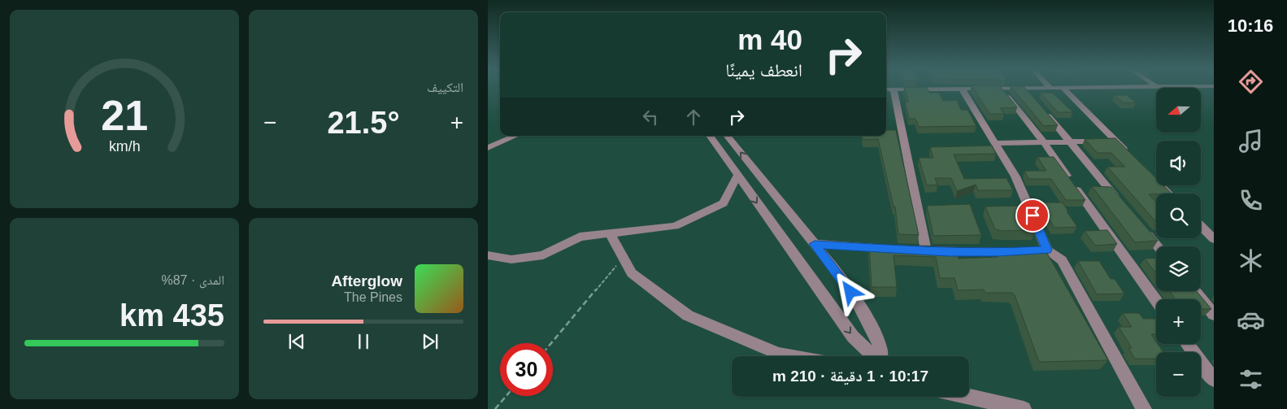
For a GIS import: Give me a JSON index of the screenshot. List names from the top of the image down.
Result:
{
  "north": "left",
  "page": {
    "tabs": "10:16",
    "tile": [
      "التكييف",
      ["المدى · 87%", "435 km"]
    ],
    "turn": ["40 m", "انعطف يمينًا"],
    "map_buttons": ["+", "−"],
    "heat": ["−", "21.5°", "+"],
    "song": ["Afterglow", "The Pines"],
    "limit": "30",
    "trip": "10:17 · 1 دقيقة · 210 m",
    "gauge": ["21", "km/h"]
  }
}
